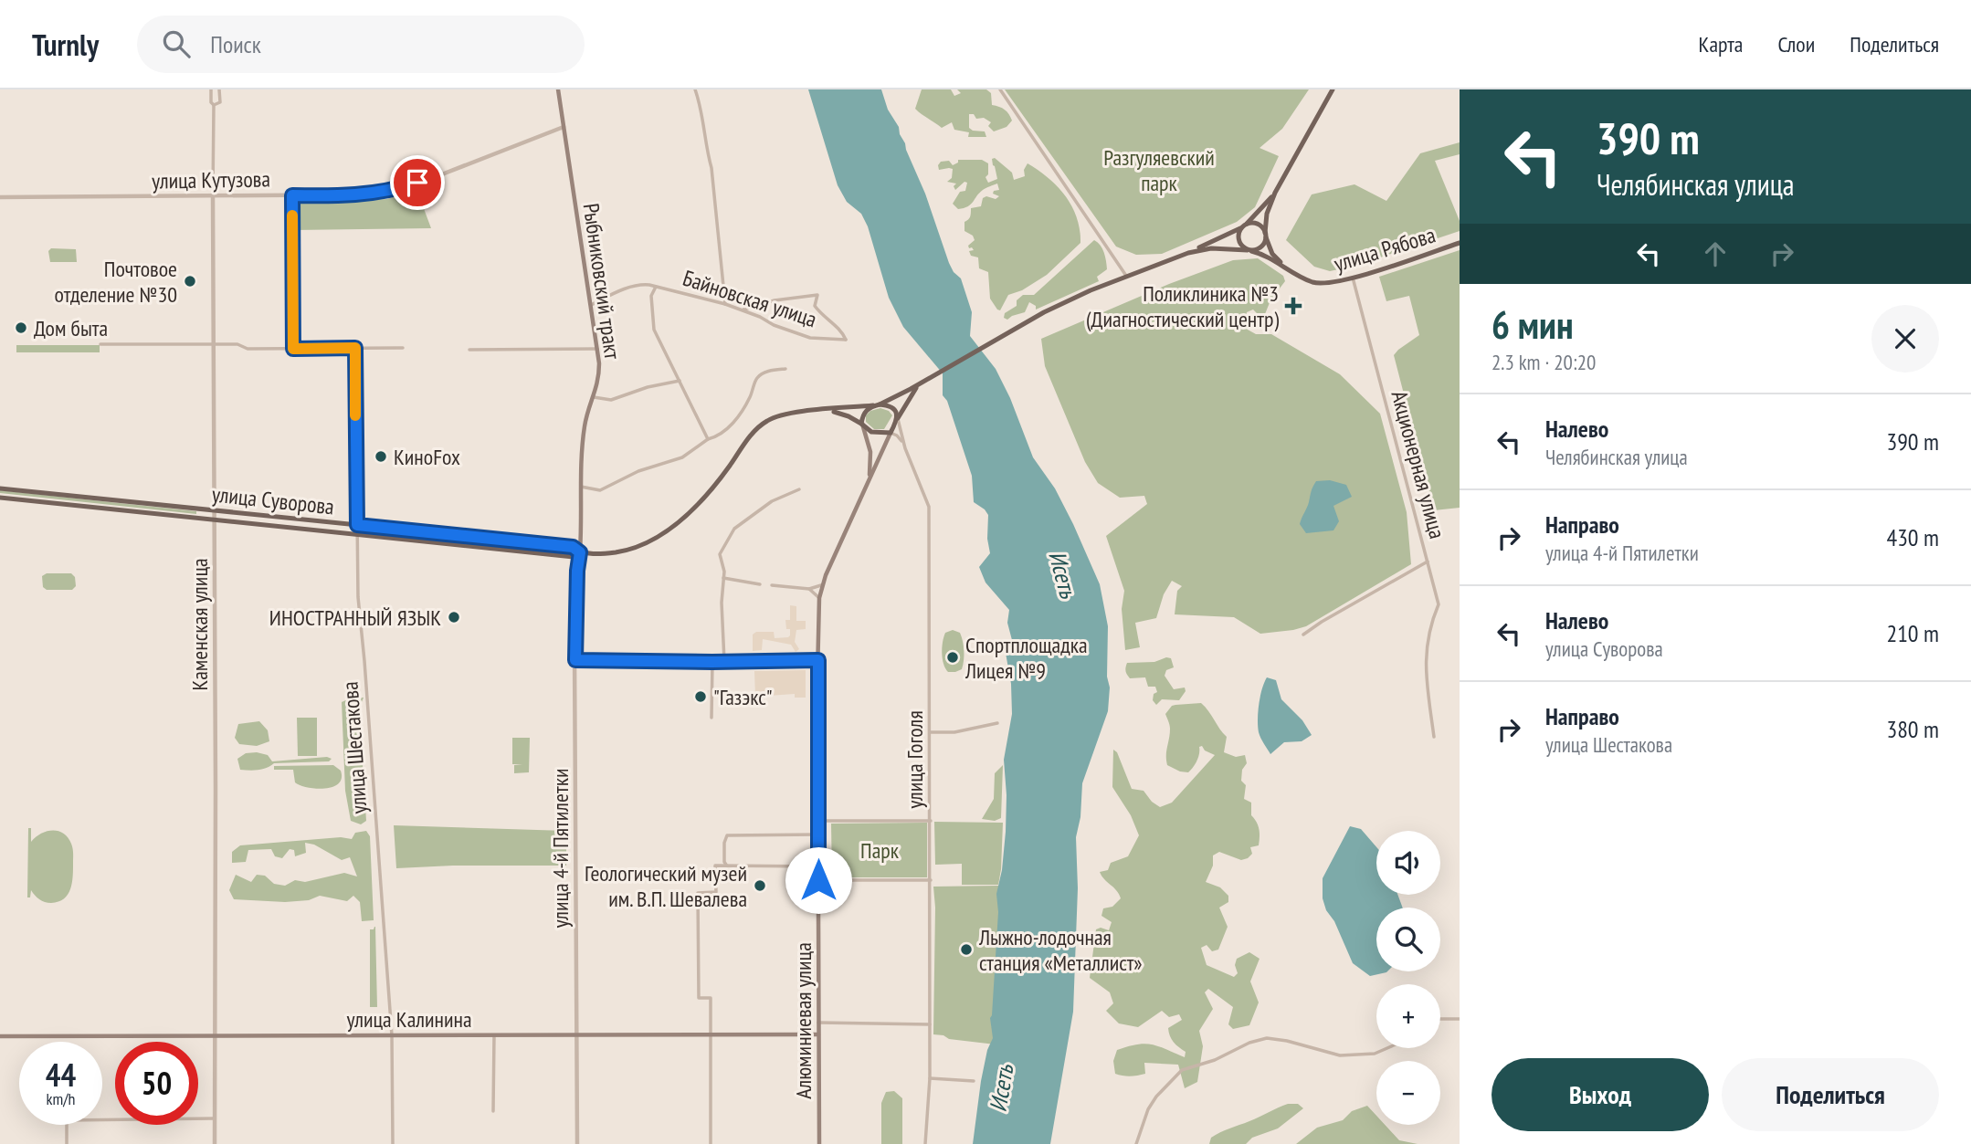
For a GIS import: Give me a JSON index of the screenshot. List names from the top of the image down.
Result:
{
  "streets": {
    "main road": [
      "улица Рябова",
      "Рыбниковский тракт",
      "улица Суворова",
      "улица Калинина",
      "Алюминиевая улица"
    ],
    "street": [
      "улица Кутузова",
      "Байновская улица",
      "Акционерная улица",
      "Каменская улица",
      "улица Шестакова",
      "улица Гоголя",
      "улица 4-й Пятилетки"
    ]
  },
  "crossings": [
    ["улица Кутузова", "Рыбниковский тракт"],
    ["улица Кутузова", "Каменская улица"],
    ["улица Рябова", "Акционерная улица"],
    ["Рыбниковский тракт", "Байновская улица"],
    ["Рыбниковский тракт", "улица Суворова"],
    ["Рыбниковский тракт", "улица 4-й Пятилетки"],
    ["улица Суворова", "Каменская улица"],
    ["улица Суворова", "улица Шестакова"],
    ["улица Суворова", "улица Гоголя"],
    ["улица Суворова", "улица 4-й Пятилетки"],
    ["улица Суворова", "Алюминиевая улица"],
    ["Каменская улица", "улица Калинина"],
    ["улица Шестакова", "улица Калинина"],
    ["улица Гоголя", "Алюминиевая улица"],
    ["улица 4-й Пятилетки", "улица Калинина"],
    ["улица Калинина", "Алюминиевая улица"]
  ],
  "water": ["Исеть"],
  "parks": ["Разгуляевский парк", "Парк"],
  "places": {
    "other": [
      "Почтовое отделение №30",
      "Дом быта",
      "КиноFox",
      "ИНОСТРАННЫЙ ЯЗЫК",
      "Спортплощадка Лицея №9",
      "\"Газэкс\"",
      "Геологический музей им. В.П. Шевалева",
      "Лыжно-лодочная станция «Металлист»"
    ],
    "health": ["Поликлиника №3 (Диагностический центр)"]
  },
  "page": {
    "header": "Turnly",
    "search": "Поиск",
    "nav": ["Карта", "Слои", "Поделиться"],
    "turn": ["390 m", "Челябинская улица"],
    "heading": ["6 мин", "2.3 km · 20:20"],
    "list": [
      {
        "name": "Налево",
        "note": "Челябинская улица",
        "value": "390 m"
      },
      {
        "name": "Направо",
        "note": "улица 4-й Пятилетки",
        "value": "430 m"
      },
      {
        "name": "Налево",
        "note": "улица Суворова",
        "value": "210 m"
      },
      {
        "name": "Направо",
        "note": "улица Шестакова",
        "value": "380 m"
      }
    ],
    "map_buttons": ["+", "−"],
    "speed": "44 km/h",
    "limit": "50",
    "buttons": ["Выход", "Поделиться"]
  }
}
